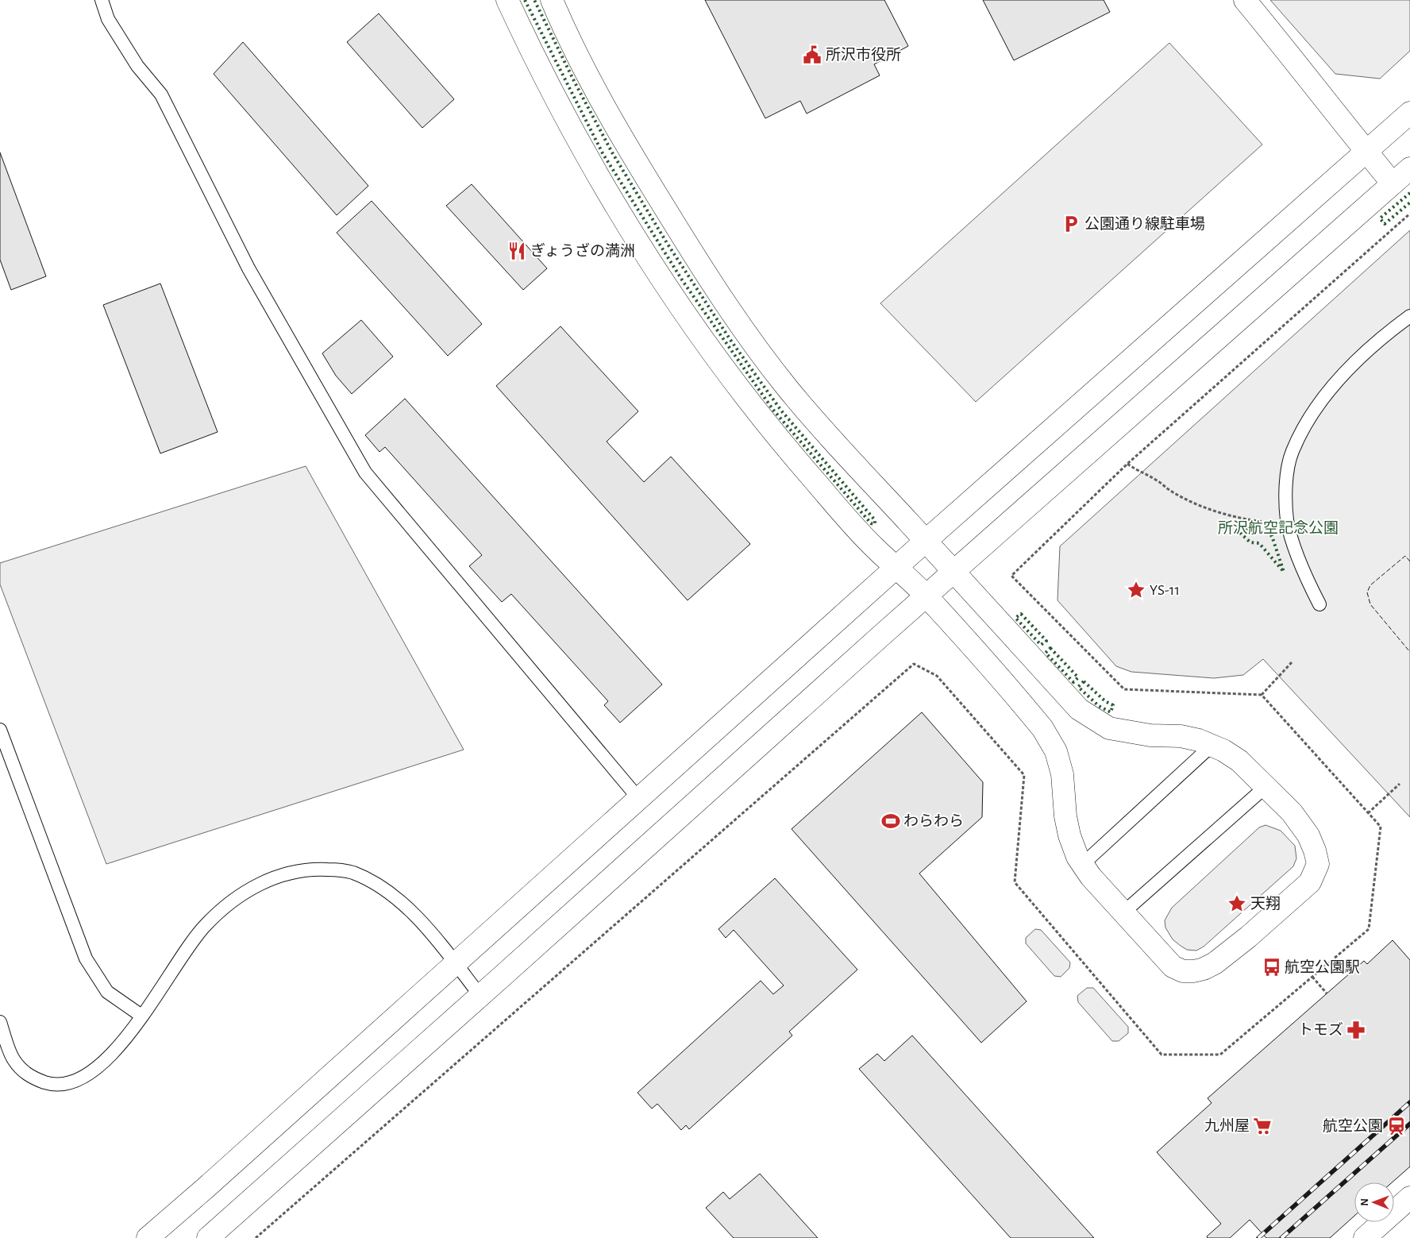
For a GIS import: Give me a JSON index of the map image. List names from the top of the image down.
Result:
{
  "parks": ["所沢航空記念公園"],
  "places": {
    "public building": ["所沢市役所"],
    "parking": ["公園通り線駐車場"],
    "restaurant": ["ぎょうざの満洲"],
    "place": ["YS-11", "天翔"],
    "sports": ["わらわら"],
    "bus stop": ["航空公園駅"],
    "pharmacy": ["トモズ"],
    "supermarket": ["九州屋"],
    "station": ["航空公園"]
  },
  "north": "left"
}
